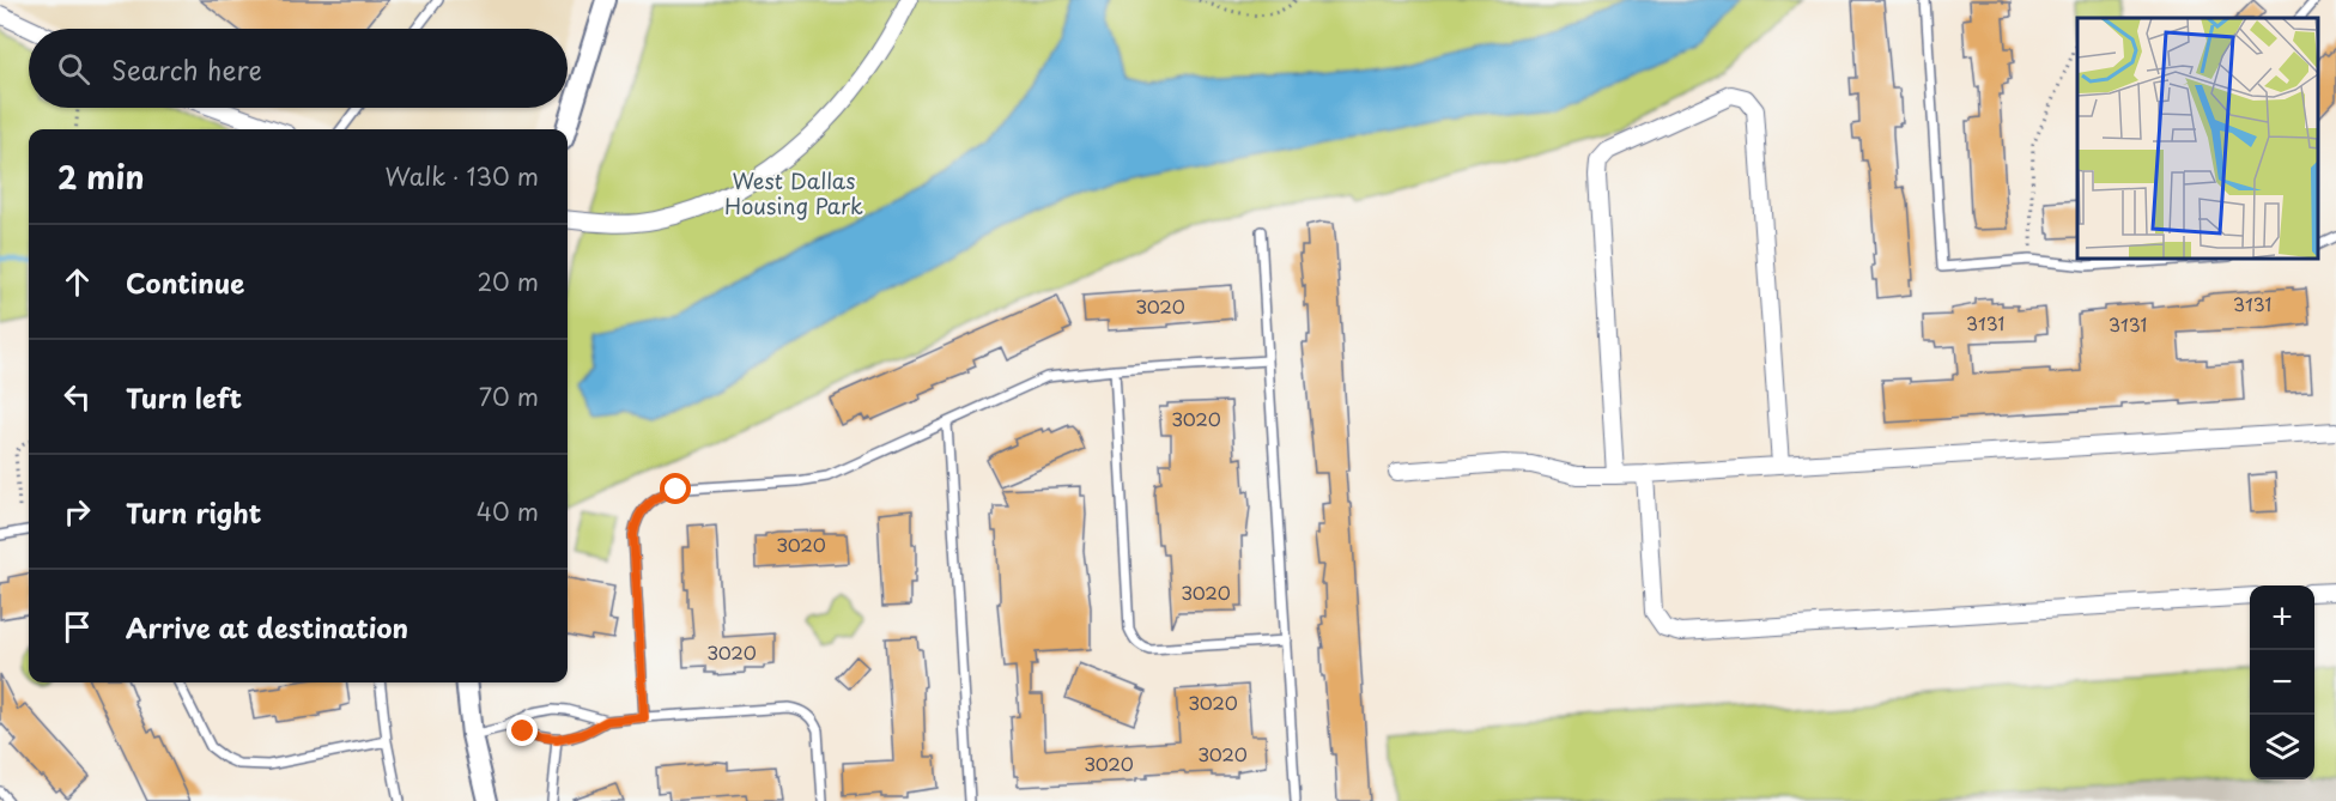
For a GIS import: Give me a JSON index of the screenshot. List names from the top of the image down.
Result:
{
  "parks": ["West Dallas Housing Park"],
  "house_numbers": [
    "3131",
    "3020",
    "3131",
    "3131",
    "3020",
    "3020",
    "3020",
    "3020",
    "3020",
    "3020",
    "3020"
  ],
  "page": {
    "search": "Search here",
    "heading": ["2 min", "Walk · 130 m"],
    "list": [
      ["Continue", "20 m"],
      ["Turn left", "70 m"],
      ["Turn right", "40 m"],
      "Arrive at destination"
    ],
    "map_buttons": ["+", "−"]
  }
}
